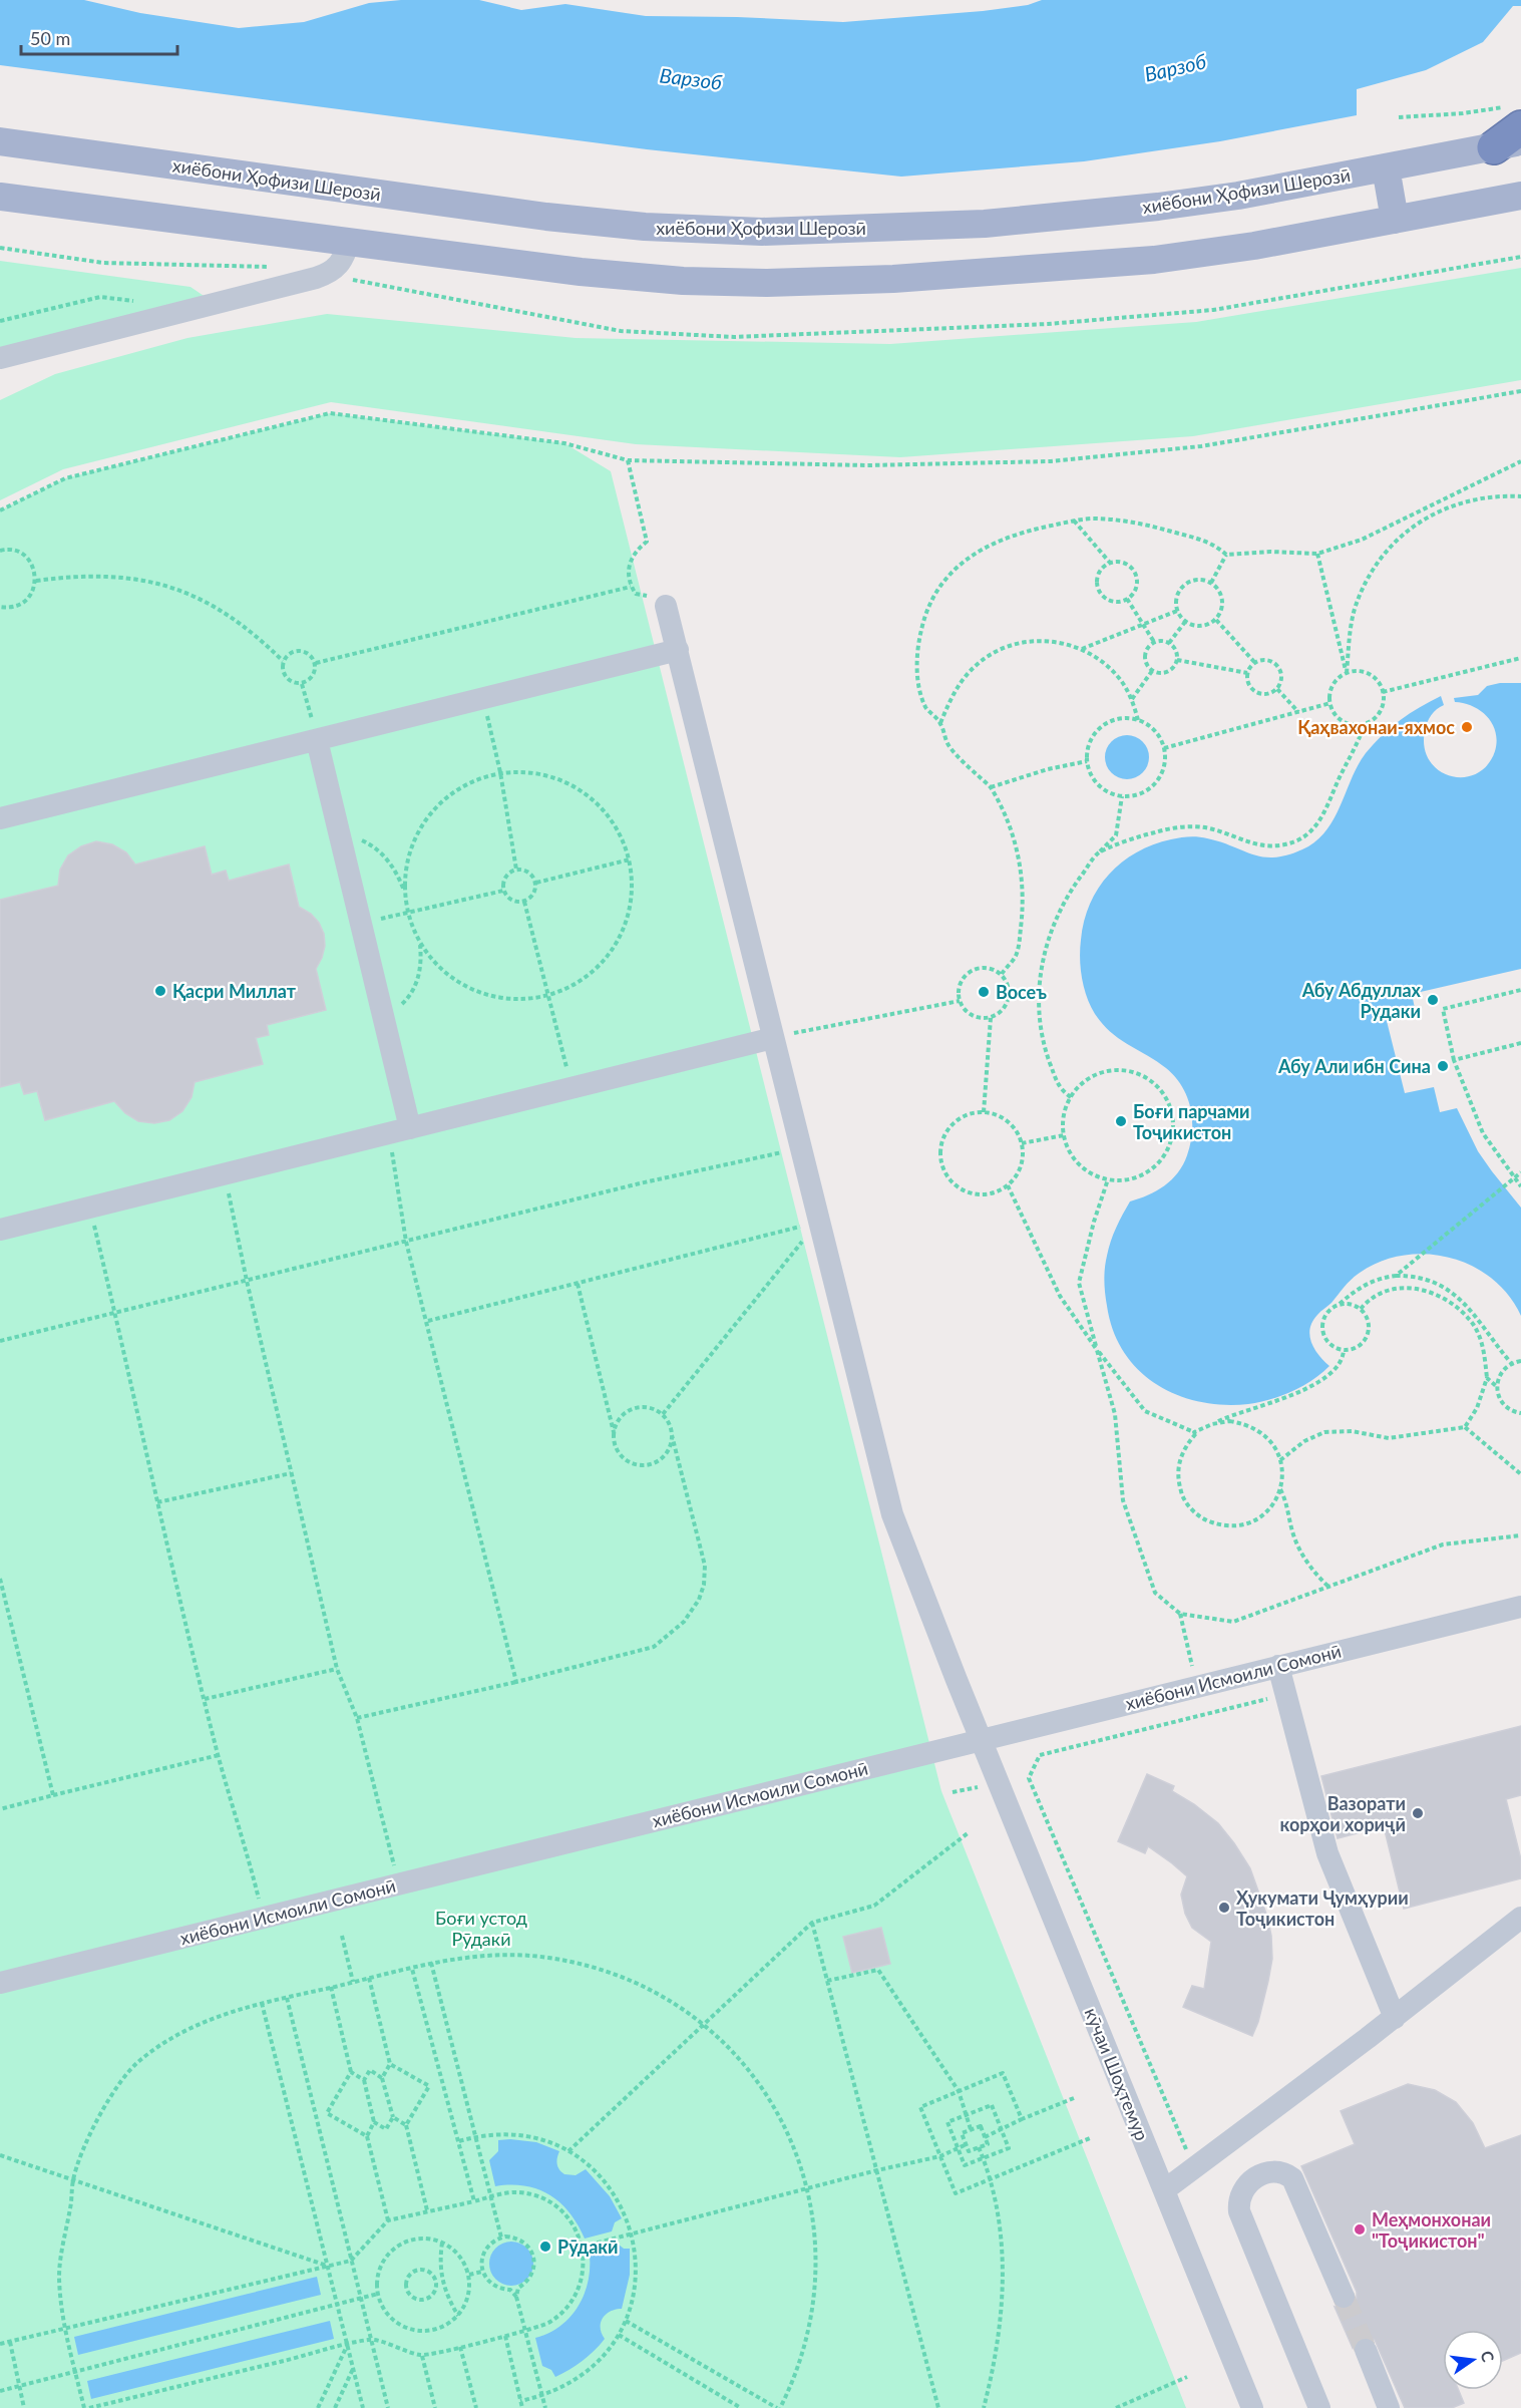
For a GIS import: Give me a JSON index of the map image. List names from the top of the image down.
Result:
{
  "streets": {
    "main road": ["хиёбони Ҳофизи Шерозӣ"],
    "street": ["хиёбони Исмоили Сомонӣ", "кӯчаи Шоҳтемур"]
  },
  "crossings": [
    ["хиёбони Исмоили Сомонӣ", "кӯчаи Шоҳтемур"]
  ],
  "water": ["Варзоб"],
  "parks": ["Боғи устод Рӯдакӣ"],
  "places": [
    "Қаҳвахонаи-яхмос",
    "Қасри Миллат",
    "Восеъ",
    "Абу Абдуллах Рудаки",
    "Абу Али ибн Сина",
    "Боғи парчами Тоҷикистон",
    "Вазорати корҳои хориҷӣ",
    "Ҳукумати Ҷумҳурии Тоҷикистон",
    "Меҳмонхонаи \"Тоҷикистон\"",
    "Рӯдакӣ"
  ],
  "scale_bar": "50 m",
  "north": "right"
}
